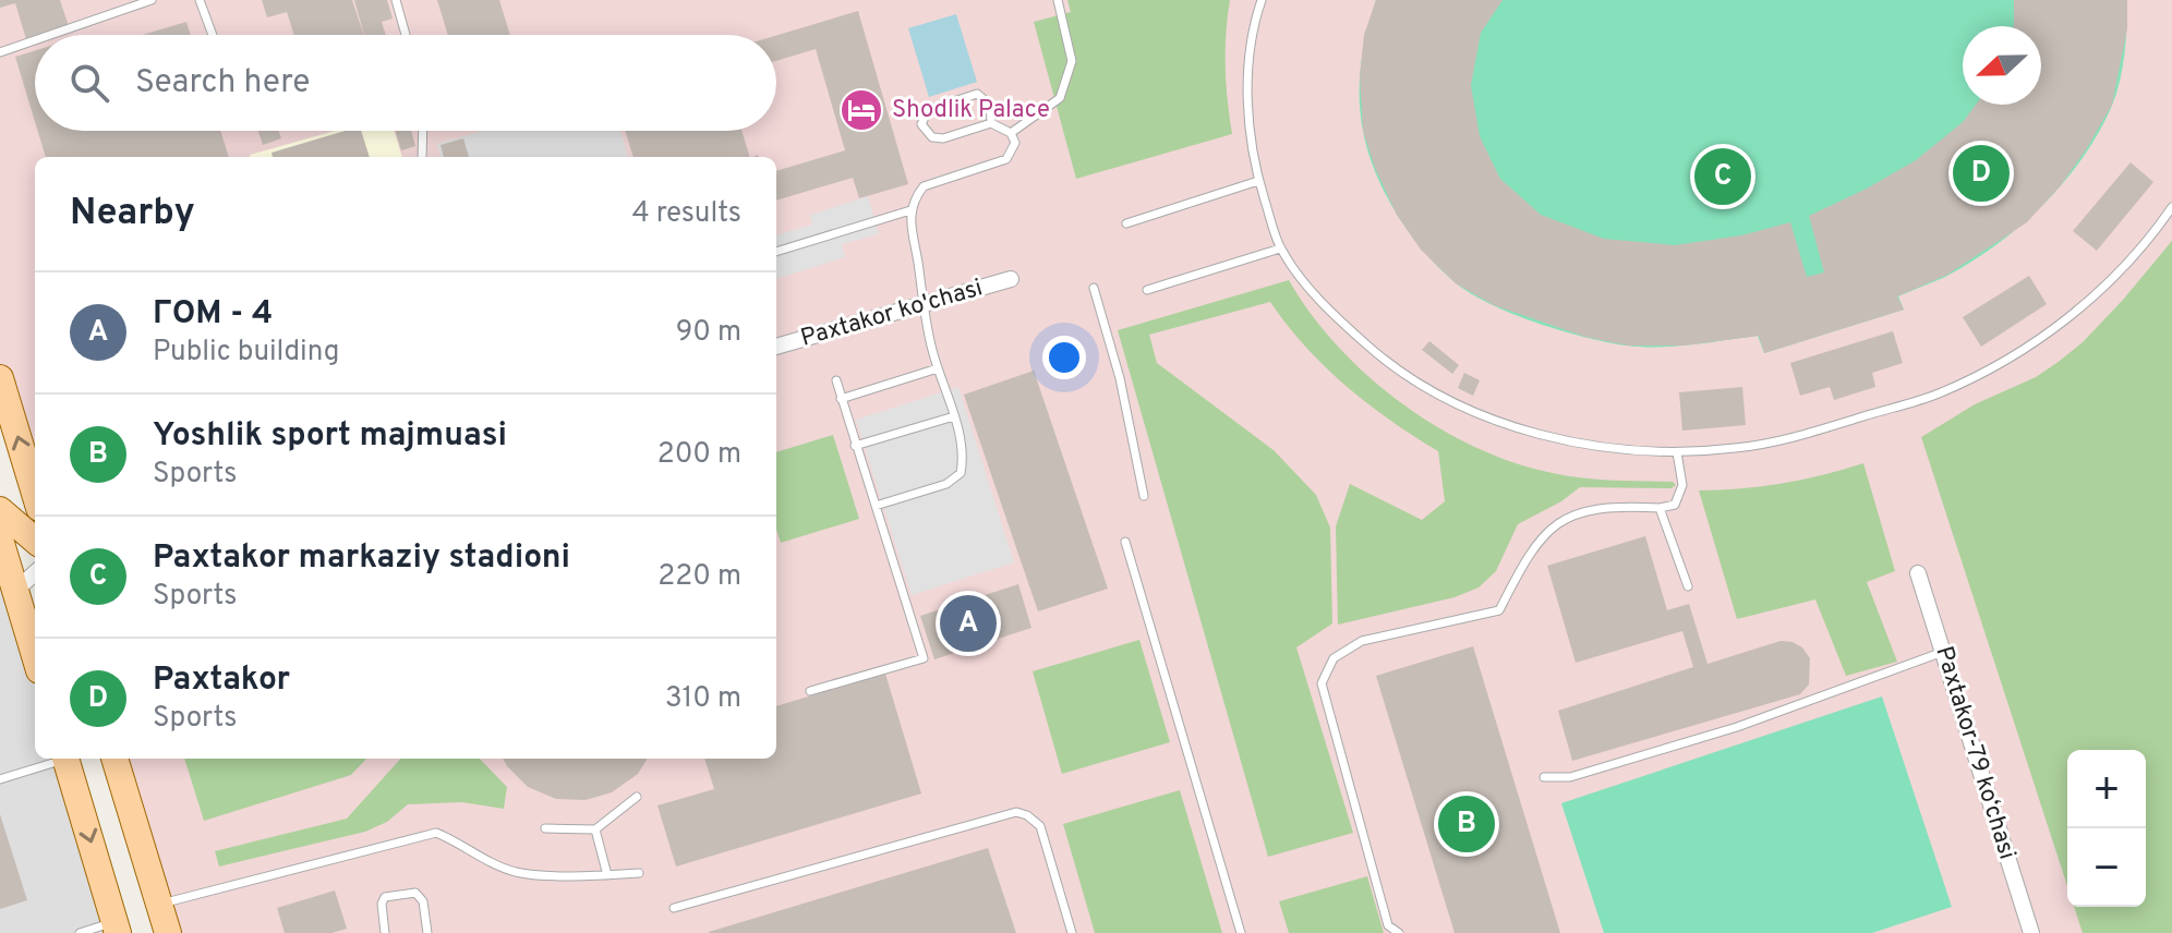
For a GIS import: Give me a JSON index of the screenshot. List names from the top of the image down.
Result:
{
  "streets": {
    "street": ["Paxtakor ko'chasi", "Paxtakor-79 ko‘chasi"]
  },
  "places": {
    "hotel": ["Shodlik Palace"]
  },
  "north": "left",
  "page": {
    "search": "Search here",
    "pins": [
      "D",
      "C",
      "A",
      "B"
    ],
    "heading": ["Nearby", "4 results"],
    "list": [
      {
        "mark": "A",
        "name": "ГОМ - 4",
        "note": "Public building",
        "value": "90 m"
      },
      {
        "mark": "B",
        "name": "Yoshlik sport majmuasi",
        "note": "Sports",
        "value": "200 m"
      },
      {
        "mark": "C",
        "name": "Paxtakor markaziy stadioni",
        "note": "Sports",
        "value": "220 m"
      },
      {
        "mark": "D",
        "name": "Paxtakor",
        "note": "Sports",
        "value": "310 m"
      }
    ],
    "map_buttons": ["+", "−"]
  }
}
